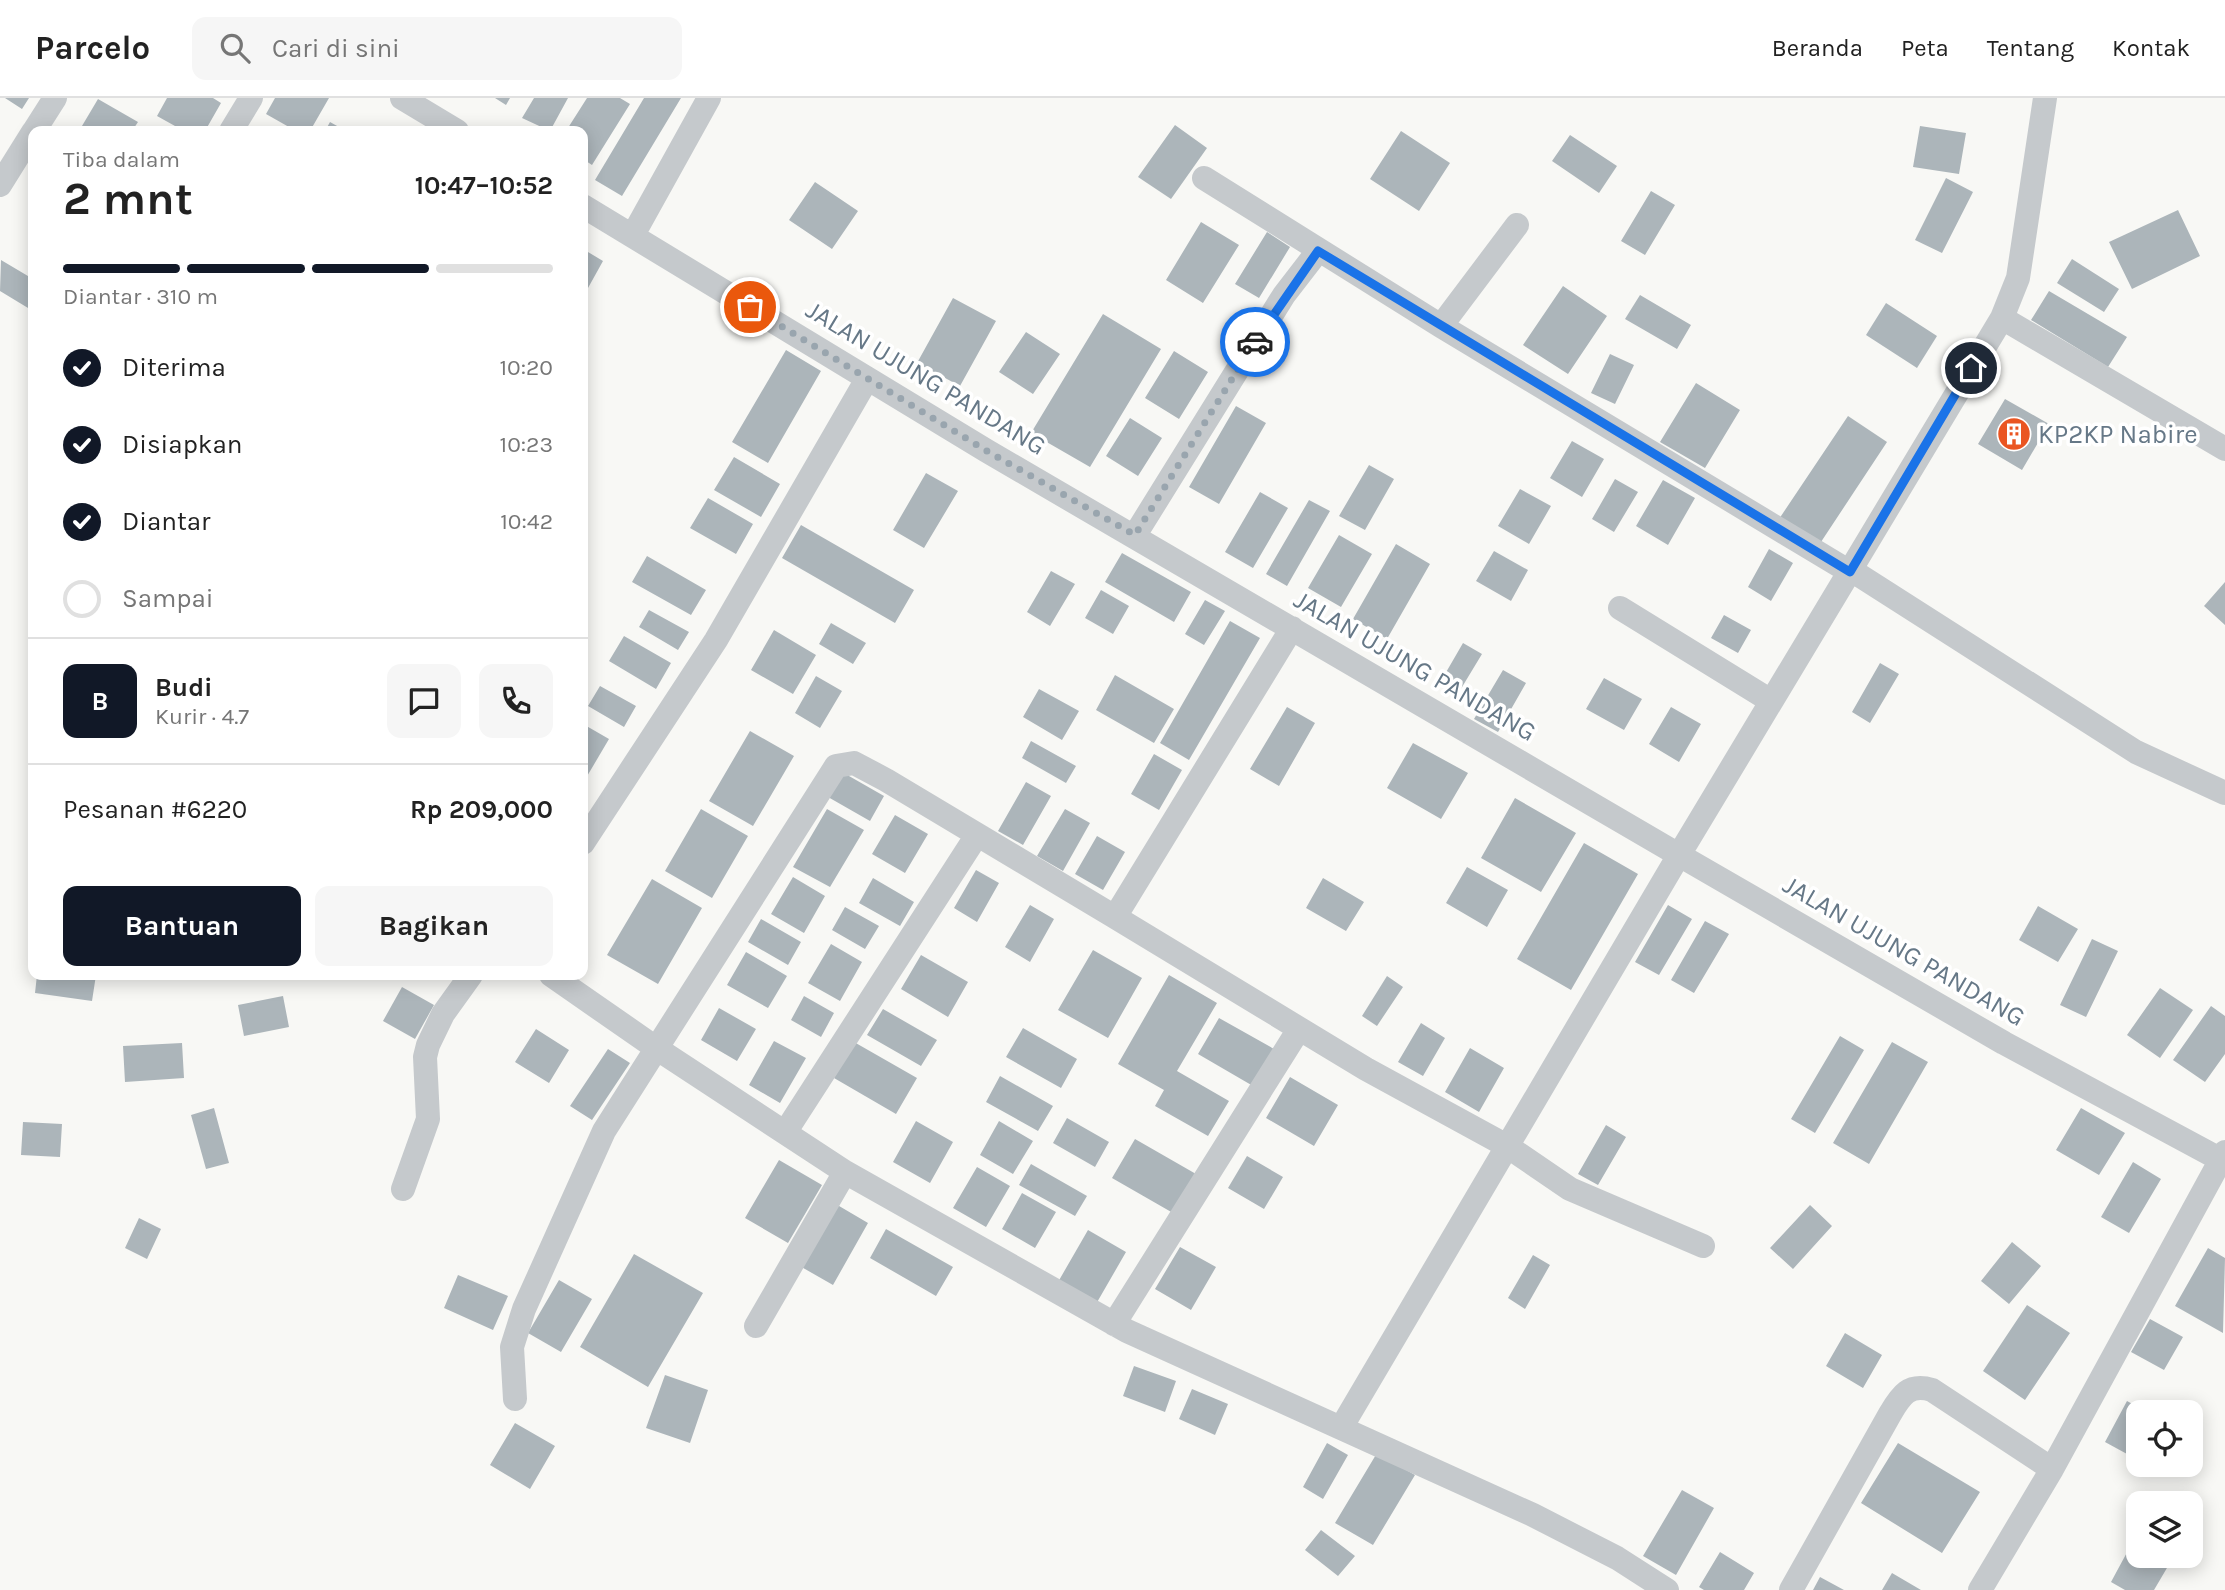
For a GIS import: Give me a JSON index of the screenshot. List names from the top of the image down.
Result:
{
  "streets": {
    "street": ["JALAN UJUNG PANDANG"]
  },
  "places": {
    "building": ["KP2KP Nabire"]
  },
  "page": {
    "header": "Parcelo",
    "search": "Cari di sini",
    "nav": [
      "Beranda",
      "Peta",
      "Tentang",
      "Kontak"
    ],
    "heading": ["2 mnt", "Tiba dalam", "10:47–10:52"],
    "panel": [
      "Budi",
      "Kurir · 4.7",
      "Pesanan #6220",
      "Rp 209,000"
    ],
    "bar": "Diantar · 310 m",
    "list": [
      ["Diterima", "10:20"],
      ["Disiapkan", "10:23"],
      ["Diantar", "10:42"],
      "Sampai"
    ],
    "round": "B",
    "buttons": ["Bantuan", "Bagikan"]
  }
}
